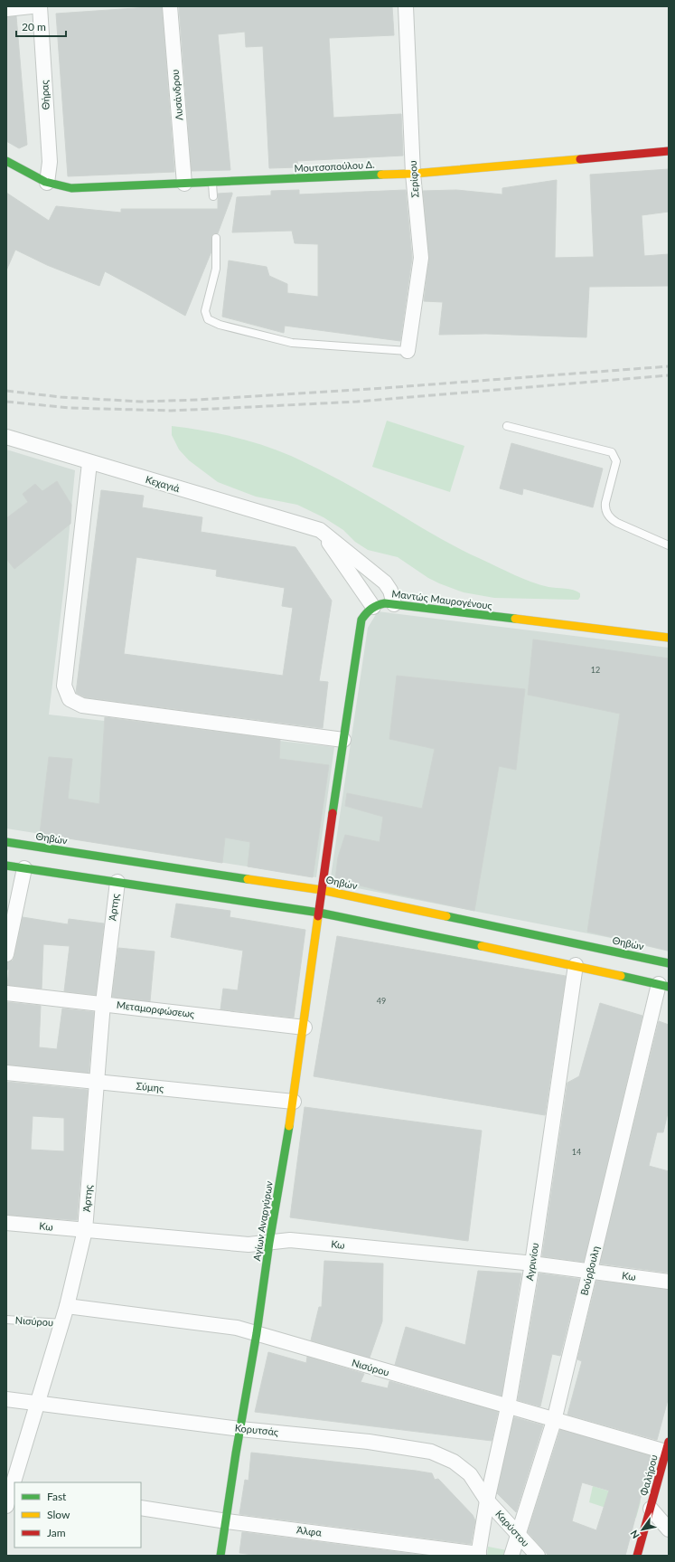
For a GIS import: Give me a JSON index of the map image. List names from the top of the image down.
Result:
{
  "streets": {
    "street": [
      "Θήρας",
      "Λυσάνδρου",
      "Μουτσοπούλου Δ.",
      "Σερίφου",
      "Κεχαγιά",
      "Μαντώς Μαυρογένους",
      "Θηβών",
      "Άρτης",
      "Μεταμορφώσεως",
      "Σύμης",
      "Αγίων Αναργύρων",
      "Κω",
      "Αγρινίου",
      "Βούρβουλη",
      "Νισύρου",
      "Κορυτσάς",
      "Φαλήρου",
      "Καρύστου",
      "Άλφα"
    ]
  },
  "crossings": [
    ["Θήρας", "Μουτσοπούλου Δ."],
    ["Λυσάνδρου", "Μουτσοπούλου Δ."],
    ["Μουτσοπούλου Δ.", "Σερίφου"],
    ["Κεχαγιά", "Μαντώς Μαυρογένους"],
    ["Θηβών", "Αγίων Αναργύρων"],
    ["Άρτης", "Μεταμορφώσεως"],
    ["Άρτης", "Σύμης"],
    ["Άρτης", "Κω"],
    ["Άρτης", "Νισύρου"],
    ["Άρτης", "Κορυτσάς"],
    ["Μεταμορφώσεως", "Αγίων Αναργύρων"],
    ["Σύμης", "Αγίων Αναργύρων"],
    ["Αγίων Αναργύρων", "Κω"],
    ["Αγίων Αναργύρων", "Νισύρου"],
    ["Αγίων Αναργύρων", "Κορυτσάς"],
    ["Αγίων Αναργύρων", "Άλφα"],
    ["Κω", "Αγρινίου"],
    ["Κω", "Βούρβουλη"],
    ["Αγρινίου", "Νισύρου"],
    ["Αγρινίου", "Κορυτσάς"],
    ["Αγρινίου", "Καρύστου"],
    ["Αγρινίου", "Άλφα"],
    ["Βούρβουλη", "Νισύρου"],
    ["Βούρβουλη", "Καρύστου"],
    ["Νισύρου", "Φαλήρου"],
    ["Κορυτσάς", "Καρύστου"]
  ],
  "house_numbers": ["12", "49", "14"],
  "legend": ["Fast", "Slow", "Jam"],
  "scale_bar": "20 m",
  "north": "bottom left"
}
